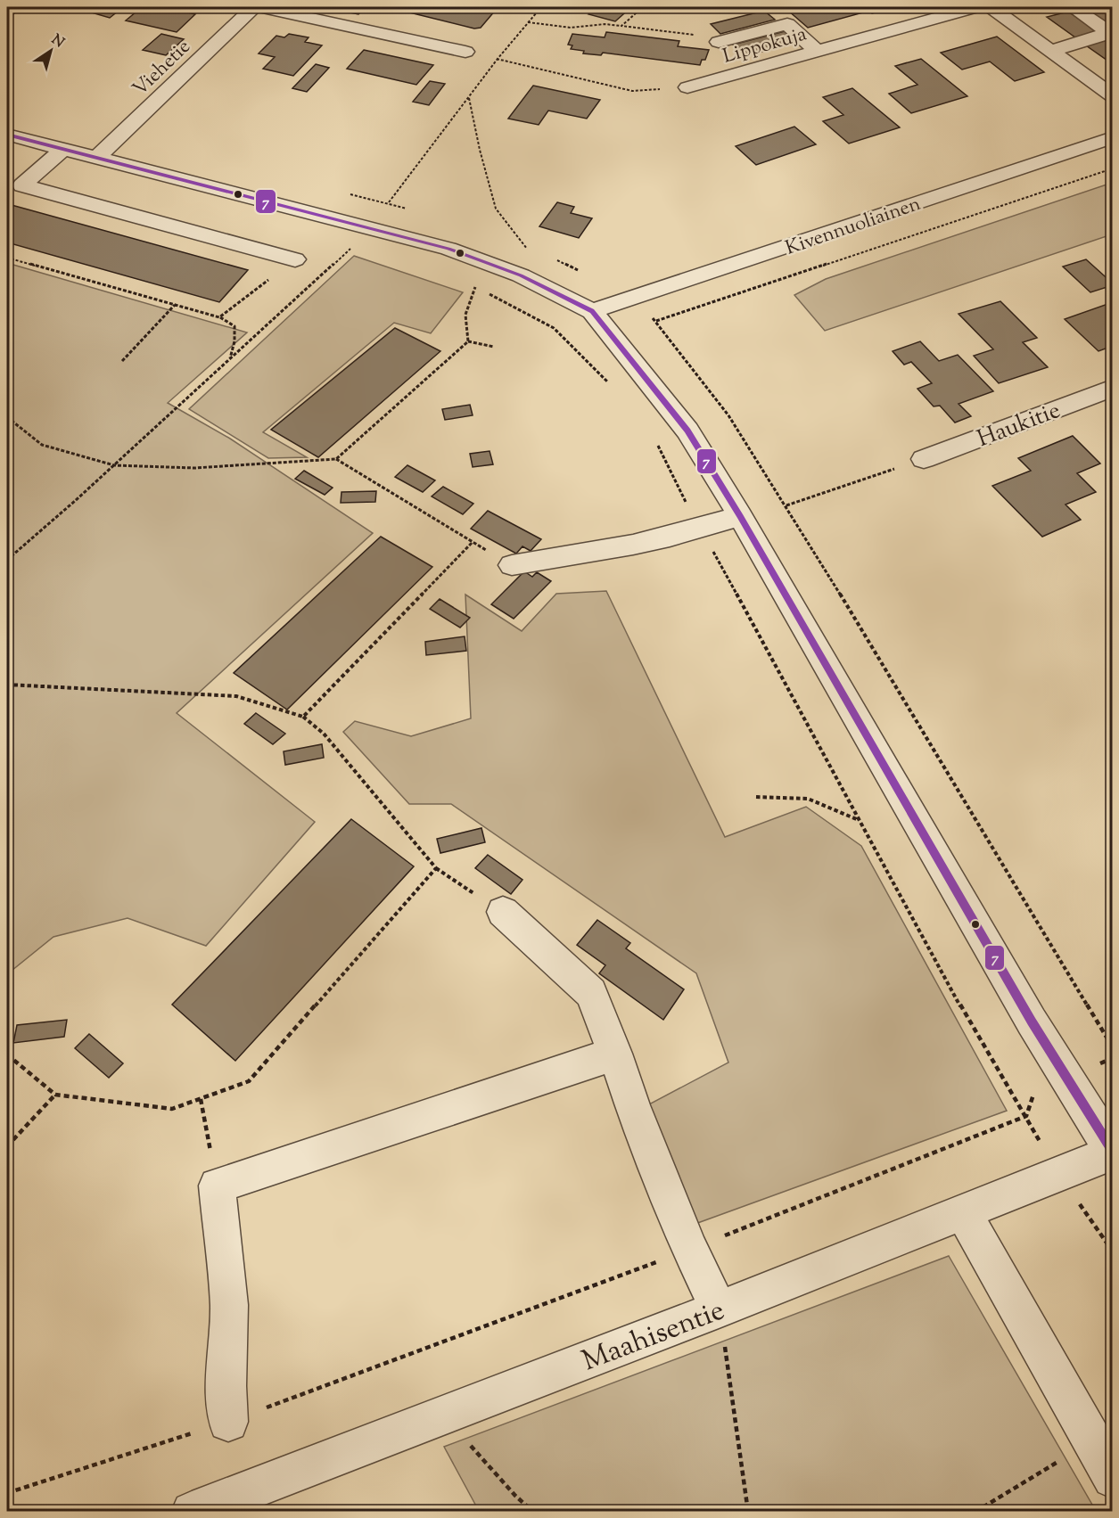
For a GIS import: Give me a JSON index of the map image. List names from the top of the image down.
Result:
{
  "streets": {
    "street": [
      "Lippokuja",
      "Viehetie",
      "Kivennuoliainen",
      "Haukitie",
      "Maahisentie"
    ]
  },
  "lines": ["transit line 7"],
  "north": "top right"
}
